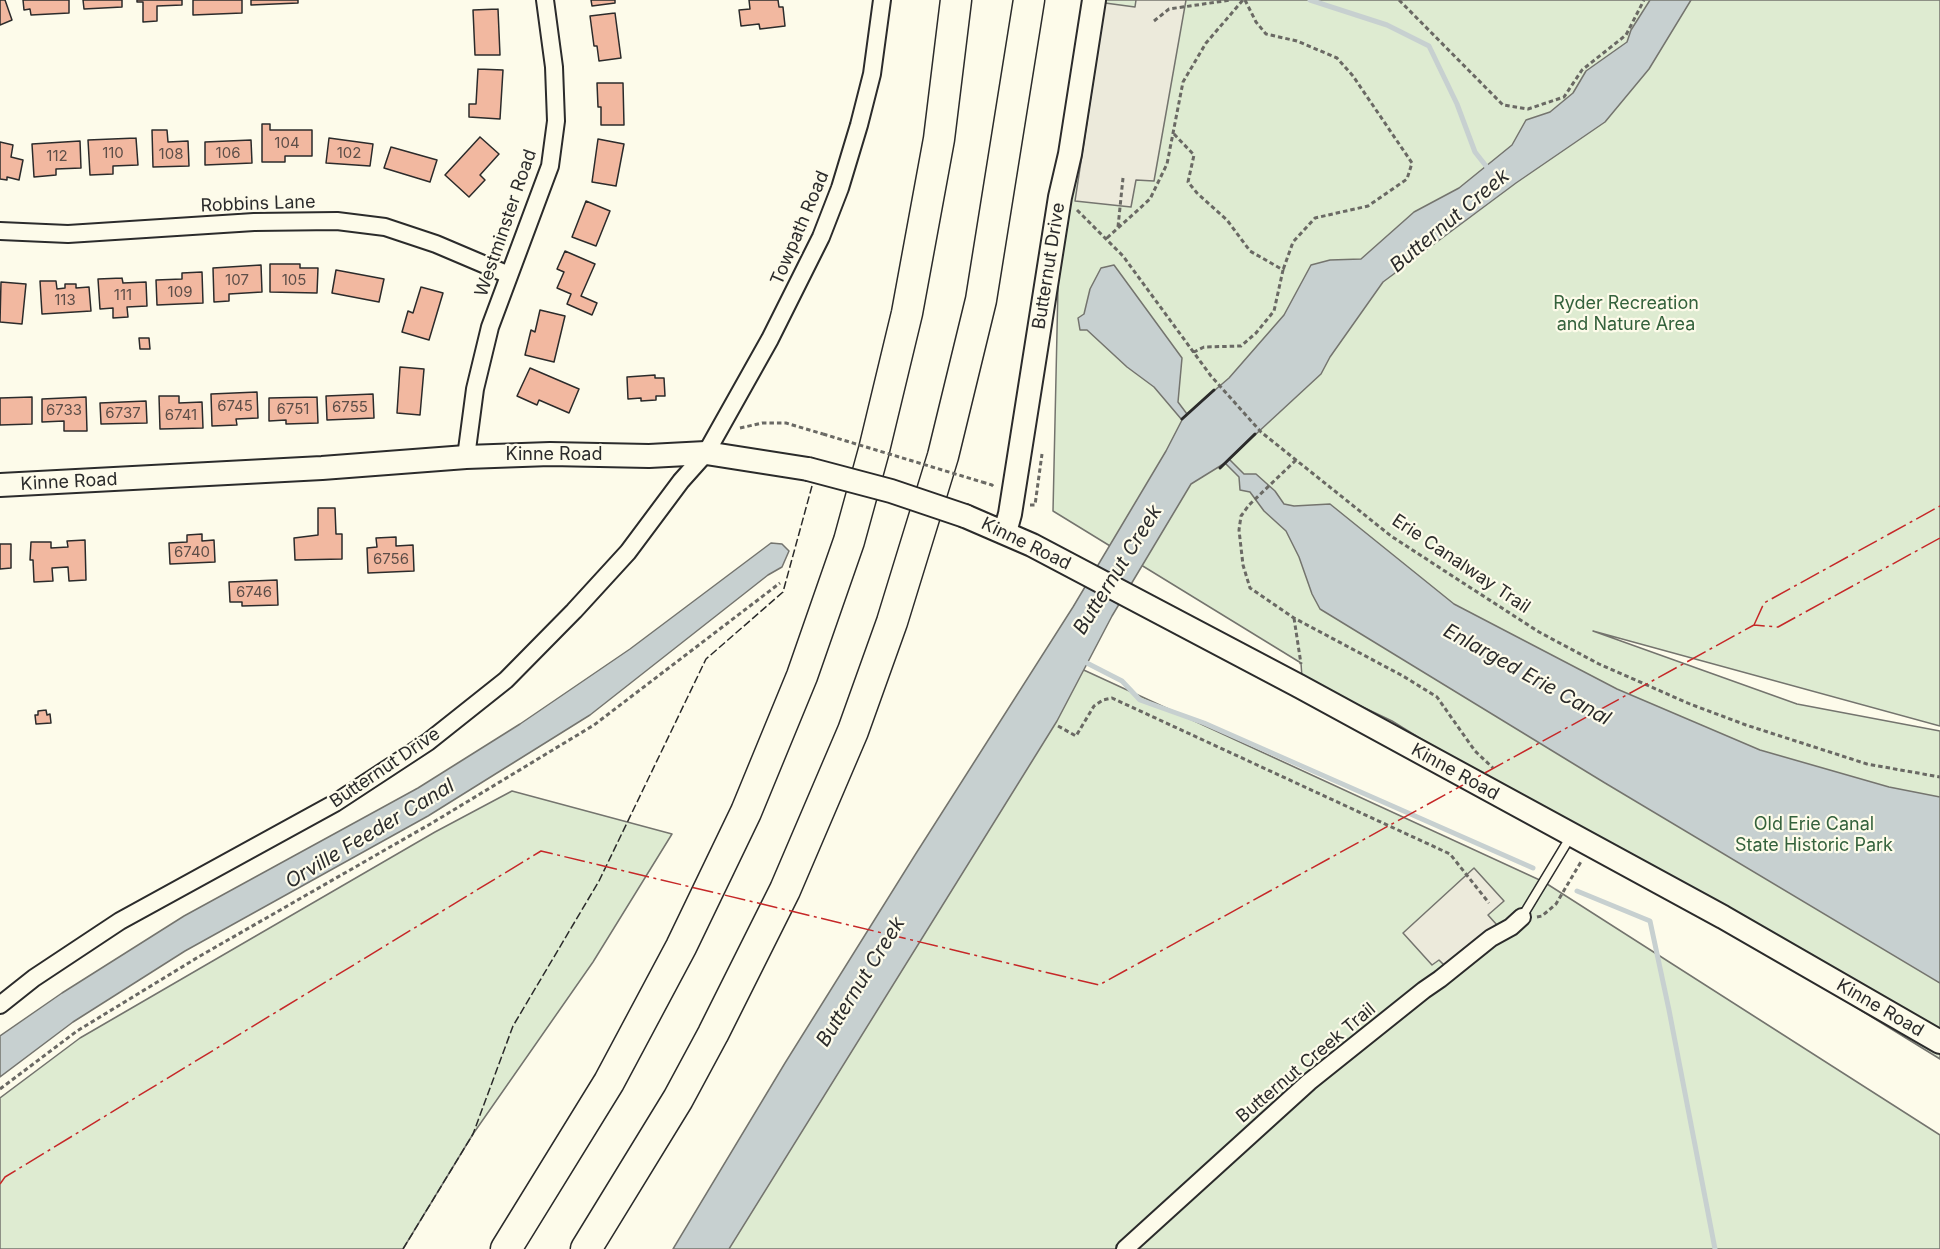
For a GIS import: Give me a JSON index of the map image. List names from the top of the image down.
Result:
{
  "streets": {
    "street": [
      "Robbins Lane",
      "Westminster Road",
      "Towpath Road",
      "Butternut Drive",
      "Kinne Road",
      "Butternut Creek Trail"
    ],
    "path": ["Erie Canalway Trail"]
  },
  "crossings": [
    ["Robbins Lane", "Westminster Road"],
    ["Westminster Road", "Kinne Road"],
    ["Towpath Road", "Butternut Drive"],
    ["Towpath Road", "Kinne Road"],
    ["Butternut Drive", "Kinne Road"]
  ],
  "water": ["Butternut Creek", "Enlarged Erie Canal", "Orville Feeder Canal"],
  "parks": ["Ryder Recreation and Nature Area", "Old Erie Canal State Historic Park"],
  "house_numbers": [
    "104",
    "110",
    "106",
    "102",
    "108",
    "112",
    "107",
    "105",
    "109",
    "111",
    "113",
    "6745",
    "6755",
    "6751",
    "6733",
    "6737",
    "6741",
    "6740",
    "6756",
    "6746"
  ]
}
